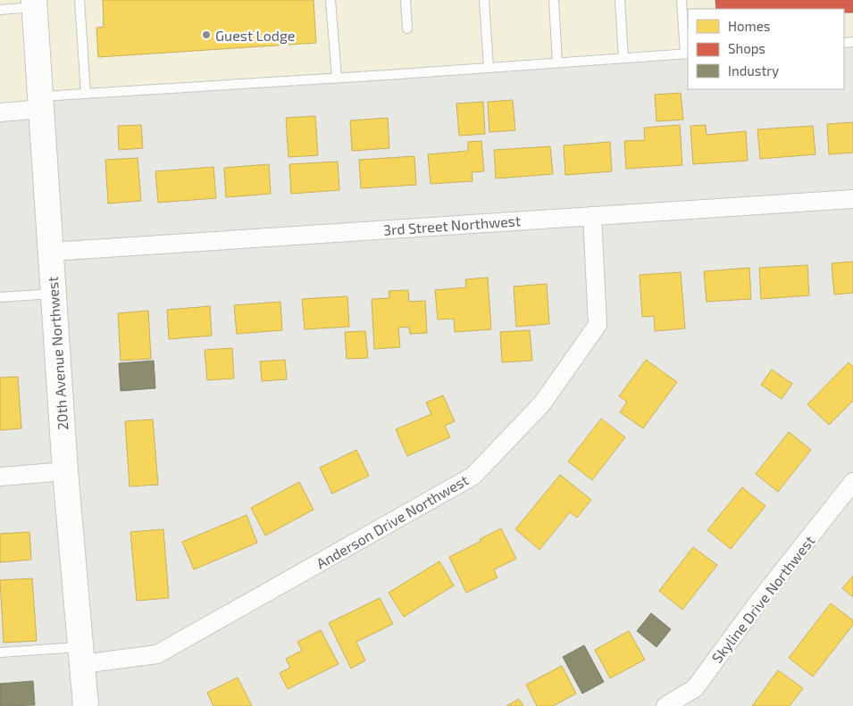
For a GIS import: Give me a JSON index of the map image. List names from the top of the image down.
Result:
{
  "streets": {
    "street": [
      "3rd Street Northwest",
      "20th Avenue Northwest",
      "Anderson Drive Northwest",
      "Skyline Drive Northwest"
    ]
  },
  "crossings": [
    ["3rd Street Northwest", "20th Avenue Northwest"],
    ["3rd Street Northwest", "Anderson Drive Northwest"],
    ["20th Avenue Northwest", "Anderson Drive Northwest"]
  ],
  "places": ["Guest Lodge"],
  "legend": ["Homes", "Shops", "Industry"]
}
